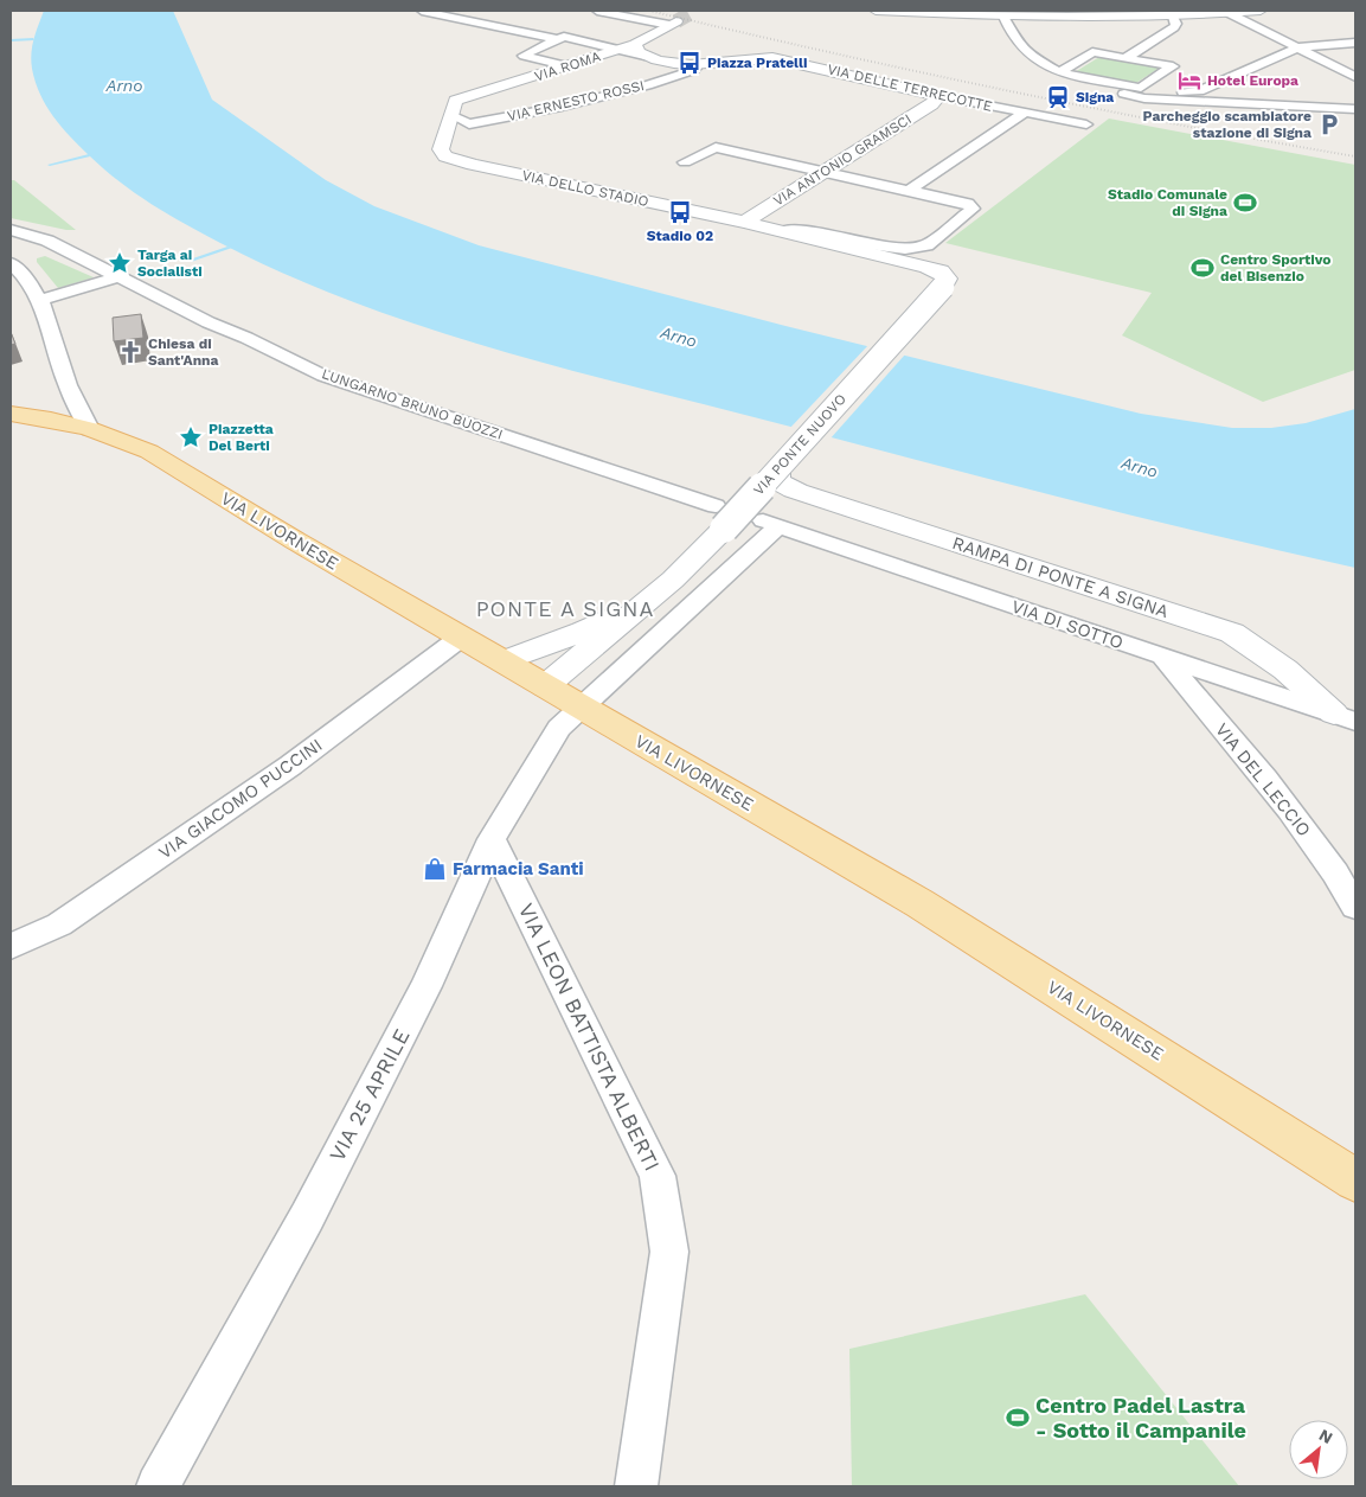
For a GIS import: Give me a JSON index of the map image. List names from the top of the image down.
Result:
{
  "streets": {
    "main road": [
      "VIA ROMA",
      "VIA DELLE TERRECOTTE",
      "VIA ANTONIO GRAMSCI",
      "VIA DELLO STADIO",
      "VIA PONTE NUOVO",
      "VIA LIVORNESE",
      "RAMPA DI PONTE A SIGNA"
    ],
    "street": [
      "VIA ERNESTO ROSSI",
      "LUNGARNO BRUNO BUOZZI",
      "VIA DI SOTTO",
      "VIA DEL LECCIO",
      "VIA GIACOMO PUCCINI",
      "VIA LEON BATTISTA ALBERTI",
      "VIA 25 APRILE"
    ]
  },
  "crossings": [
    ["VIA ROMA", "VIA ERNESTO ROSSI"],
    ["VIA ROMA", "VIA DELLO STADIO"],
    ["VIA DELLE TERRECOTTE", "VIA ERNESTO ROSSI"],
    ["VIA DELLE TERRECOTTE", "VIA ANTONIO GRAMSCI"],
    ["VIA ERNESTO ROSSI", "VIA DELLO STADIO"],
    ["VIA ANTONIO GRAMSCI", "VIA DELLO STADIO"],
    ["VIA DELLO STADIO", "VIA PONTE NUOVO"],
    ["LUNGARNO BRUNO BUOZZI", "VIA PONTE NUOVO"],
    ["VIA PONTE NUOVO", "VIA LIVORNESE"],
    ["VIA PONTE NUOVO", "RAMPA DI PONTE A SIGNA"],
    ["VIA LIVORNESE", "VIA GIACOMO PUCCINI"],
    ["VIA LIVORNESE", "VIA 25 APRILE"],
    ["RAMPA DI PONTE A SIGNA", "VIA DI SOTTO"],
    ["VIA DI SOTTO", "VIA DEL LECCIO"],
    ["VIA DI SOTTO", "VIA 25 APRILE"],
    ["VIA LEON BATTISTA ALBERTI", "VIA 25 APRILE"]
  ],
  "districts": ["PONTE A SIGNA"],
  "water": ["Arno"],
  "places": {
    "bus stop": ["Piazza Pratelli", "Stadio 02"],
    "hotel": ["Hotel Europa"],
    "station": ["Signa"],
    "parking": ["Parcheggio scambiatore stazione di Signa"],
    "sports": ["Stadio Comunale di Signa", "Centro Sportivo del Bisenzio", "Centro Padel Lastra - Sotto il Campanile"],
    "place": ["Targa ai Socialisti", "Piazzetta Del Berti"],
    "church": ["Chiesa di Sant'Anna"],
    "shop": ["Farmacia Santi"]
  },
  "north": "top right"
}
